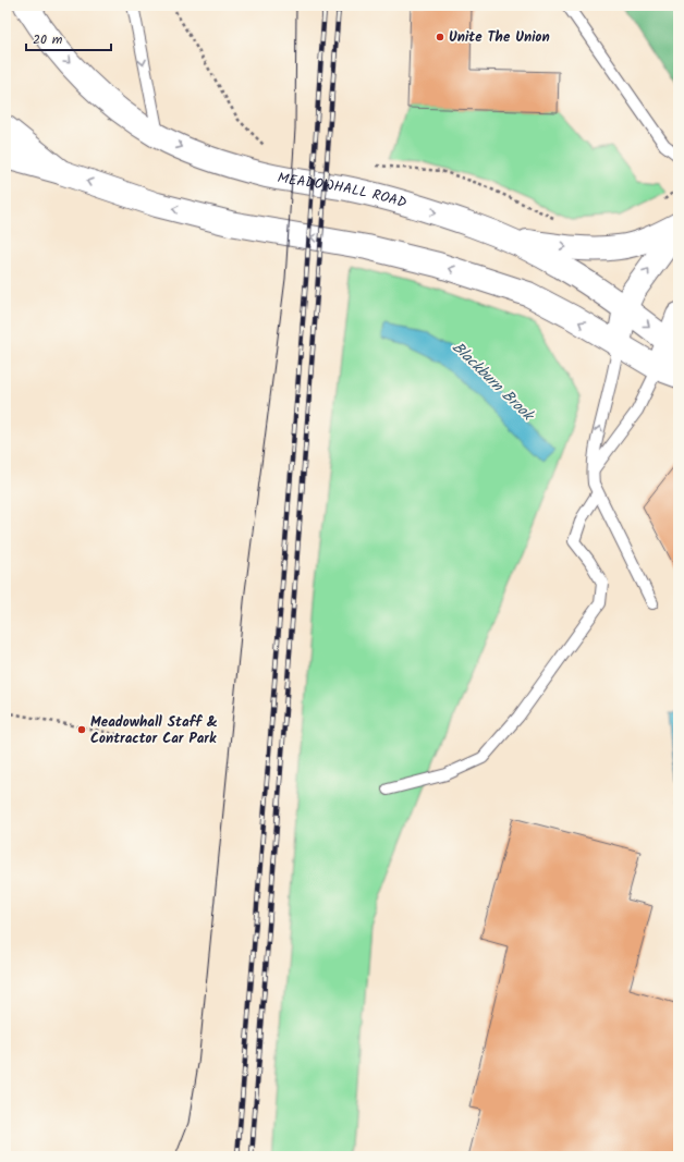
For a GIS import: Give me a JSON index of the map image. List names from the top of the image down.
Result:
{
  "streets": {
    "main road": ["MEADOWHALL ROAD"]
  },
  "water": ["Blackburn Brook"],
  "places": ["Unite The Union", "Meadowhall Staff & Contractor Car Park"],
  "scale_bar": "20 m"
}
